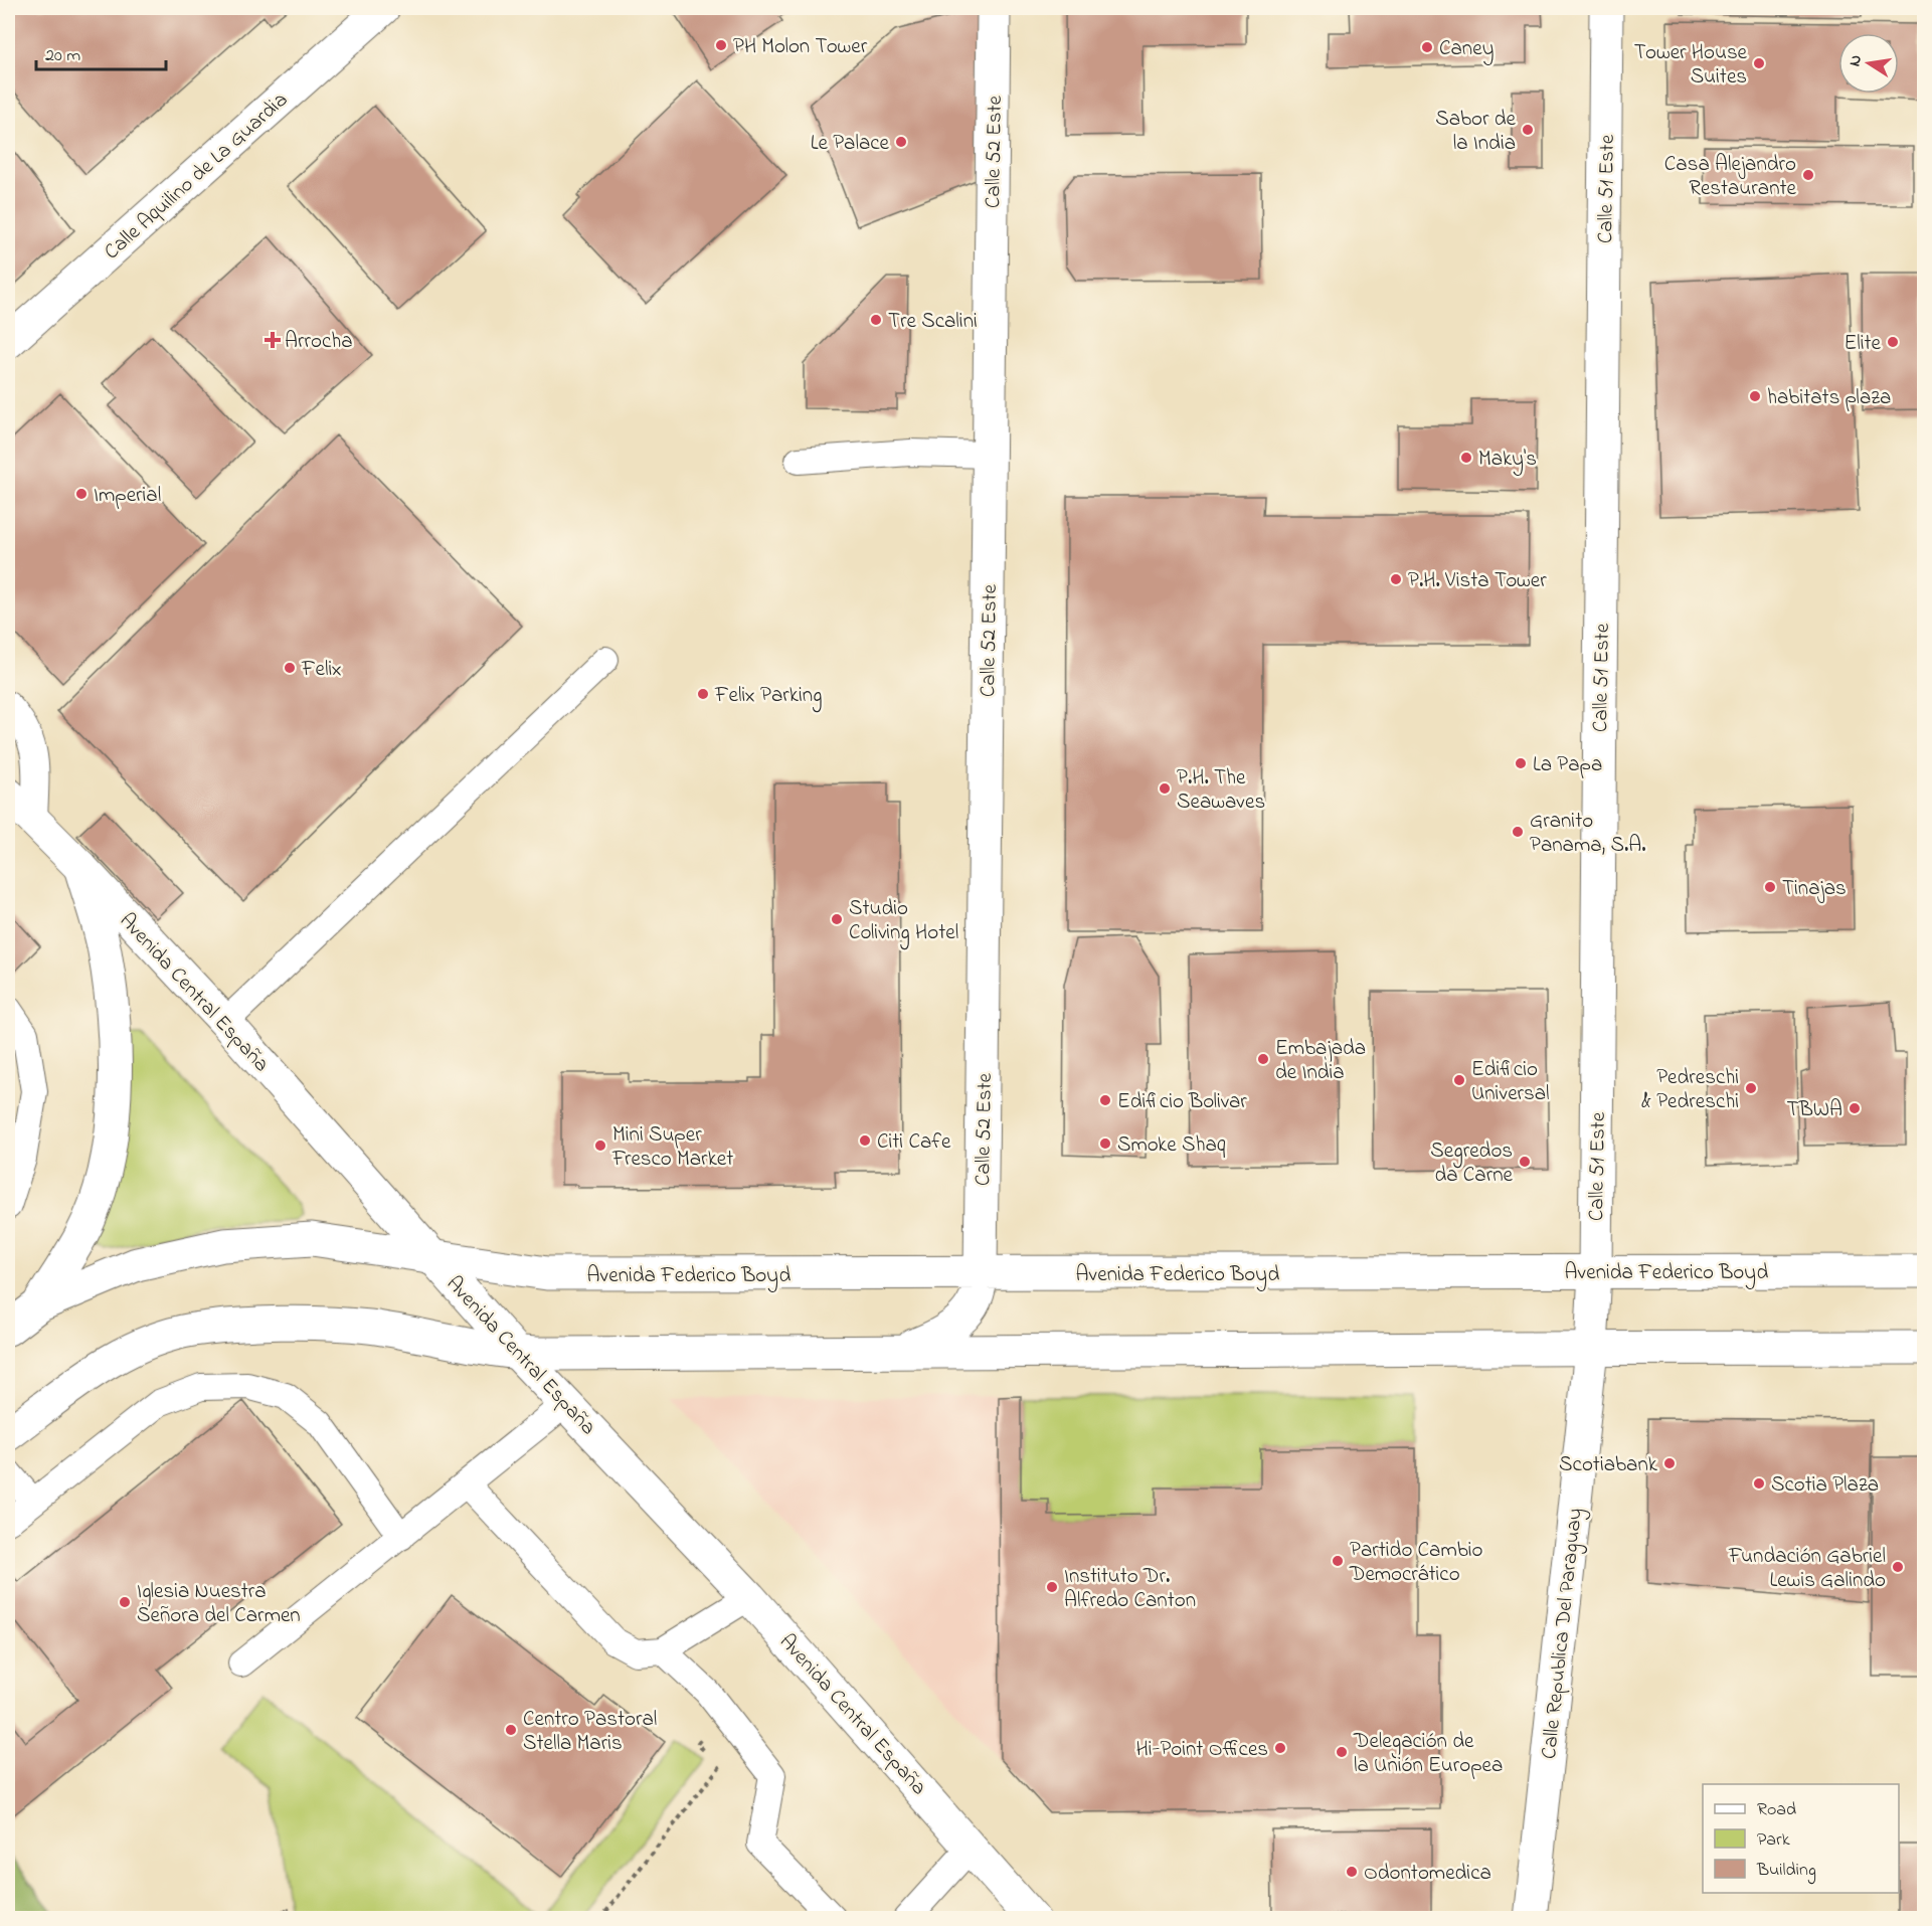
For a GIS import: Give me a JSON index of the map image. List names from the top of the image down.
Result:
{
  "streets": {
    "main road": [
      "Calle 52 Este",
      "Calle Aquilino de La Guardia",
      "Calle 51 Este",
      "Avenida Central España",
      "Avenida Federico Boyd",
      "Calle Republica Del Paraguay"
    ]
  },
  "crossings": [
    ["Calle 52 Este", "Avenida Federico Boyd"],
    ["Calle 51 Este", "Avenida Federico Boyd"],
    ["Calle 51 Este", "Calle Republica Del Paraguay"],
    ["Avenida Central España", "Avenida Federico Boyd"]
  ],
  "places": {
    "other": [
      "PH Molon Tower",
      "Caney",
      "Tower House Suites",
      "Sabor de la India",
      "Le Palace",
      "Casa Alejandro Restaurante",
      "Tre Scalini",
      "Elite",
      "habitats plaza",
      "Maky's",
      "Imperial",
      "P.H. Vista Tower",
      "Felix",
      "Felix Parking",
      "La Papa",
      "P.H. The Seawaves",
      "Granito Panama, S.A.",
      "Tinajas",
      "Studio Coliving Hotel",
      "Embajada de India",
      "Edificio Universal",
      "Pedreschi & Pedreschi",
      "Edificio Bolivar",
      "TBWA",
      "Citi Cafe",
      "Smoke Shaq",
      "Mini Super Fresco Market",
      "Segredos da Carne",
      "Scotiabank",
      "Scotia Plaza",
      "Partido Cambio Democrático",
      "Fundación Gabriel Lewis Galindo",
      "Instituto Dr. Alfredo Canton",
      "Iglesia Nuestra Señora del Carmen",
      "Centro Pastoral Stella Maris",
      "Hi-Point Offices",
      "Delegación de la Unión Europea",
      "Odontomedica"
    ],
    "health": ["Arrocha"]
  },
  "legend": ["Road", "Park", "Building"],
  "scale_bar": "20 m",
  "north": "left"
}
